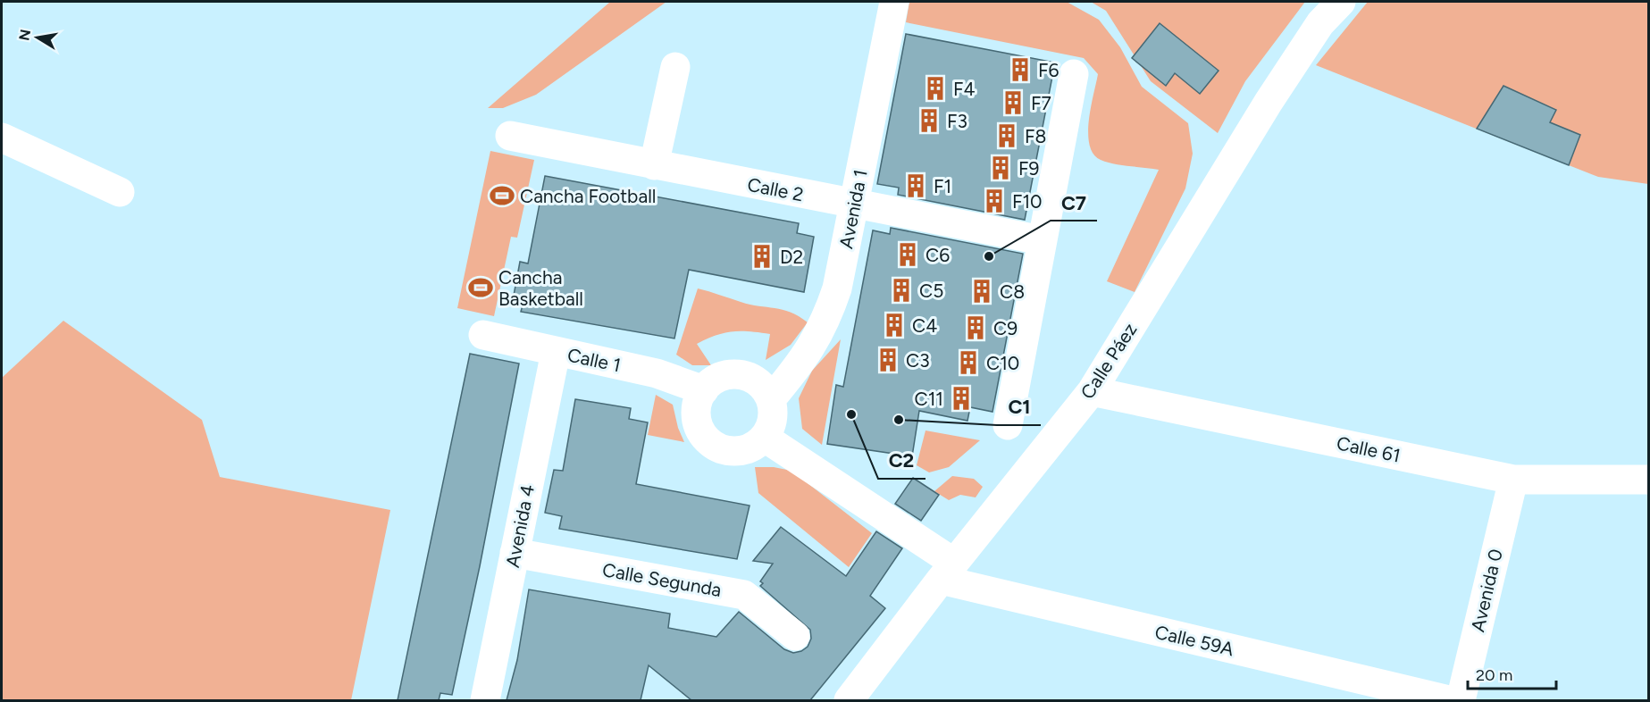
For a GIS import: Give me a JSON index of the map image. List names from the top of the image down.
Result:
{
  "streets": {
    "street": [
      "Calle 2",
      "Avenida 1",
      "Calle 1",
      "Calle Páez",
      "Calle 61",
      "Avenida 4",
      "Calle Segunda",
      "Avenida 0",
      "Calle 59A"
    ]
  },
  "crossings": [
    ["Calle 2", "Avenida 1"],
    ["Avenida 1", "Calle 1"],
    ["Calle 1", "Avenida 4"],
    ["Calle Páez", "Calle 61"],
    ["Calle Páez", "Calle 59A"],
    ["Calle 61", "Avenida 0"],
    ["Avenida 4", "Calle Segunda"]
  ],
  "places": {
    "building": [
      "F6",
      "F4",
      "F7",
      "F3",
      "F8",
      "F9",
      "F1",
      "F10",
      "C6",
      "D2",
      "C5",
      "C8",
      "C4",
      "C9",
      "C3",
      "C10",
      "C11"
    ],
    "sports": ["Cancha Football", "Cancha Basketball"],
    "other": ["C7", "C2", "C1"]
  },
  "scale_bar": "20 m",
  "north": "left"
}
